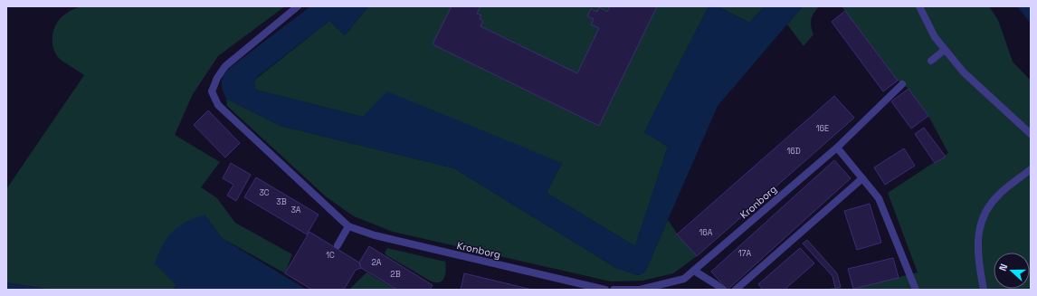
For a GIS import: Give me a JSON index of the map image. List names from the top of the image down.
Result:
{
  "streets": {
    "lane": ["Kronborg"]
  },
  "house_numbers": [
    "16E",
    "16D",
    "3C",
    "3B",
    "3A",
    "16A",
    "17A",
    "1C",
    "2A",
    "2B"
  ],
  "north": "left"
}
